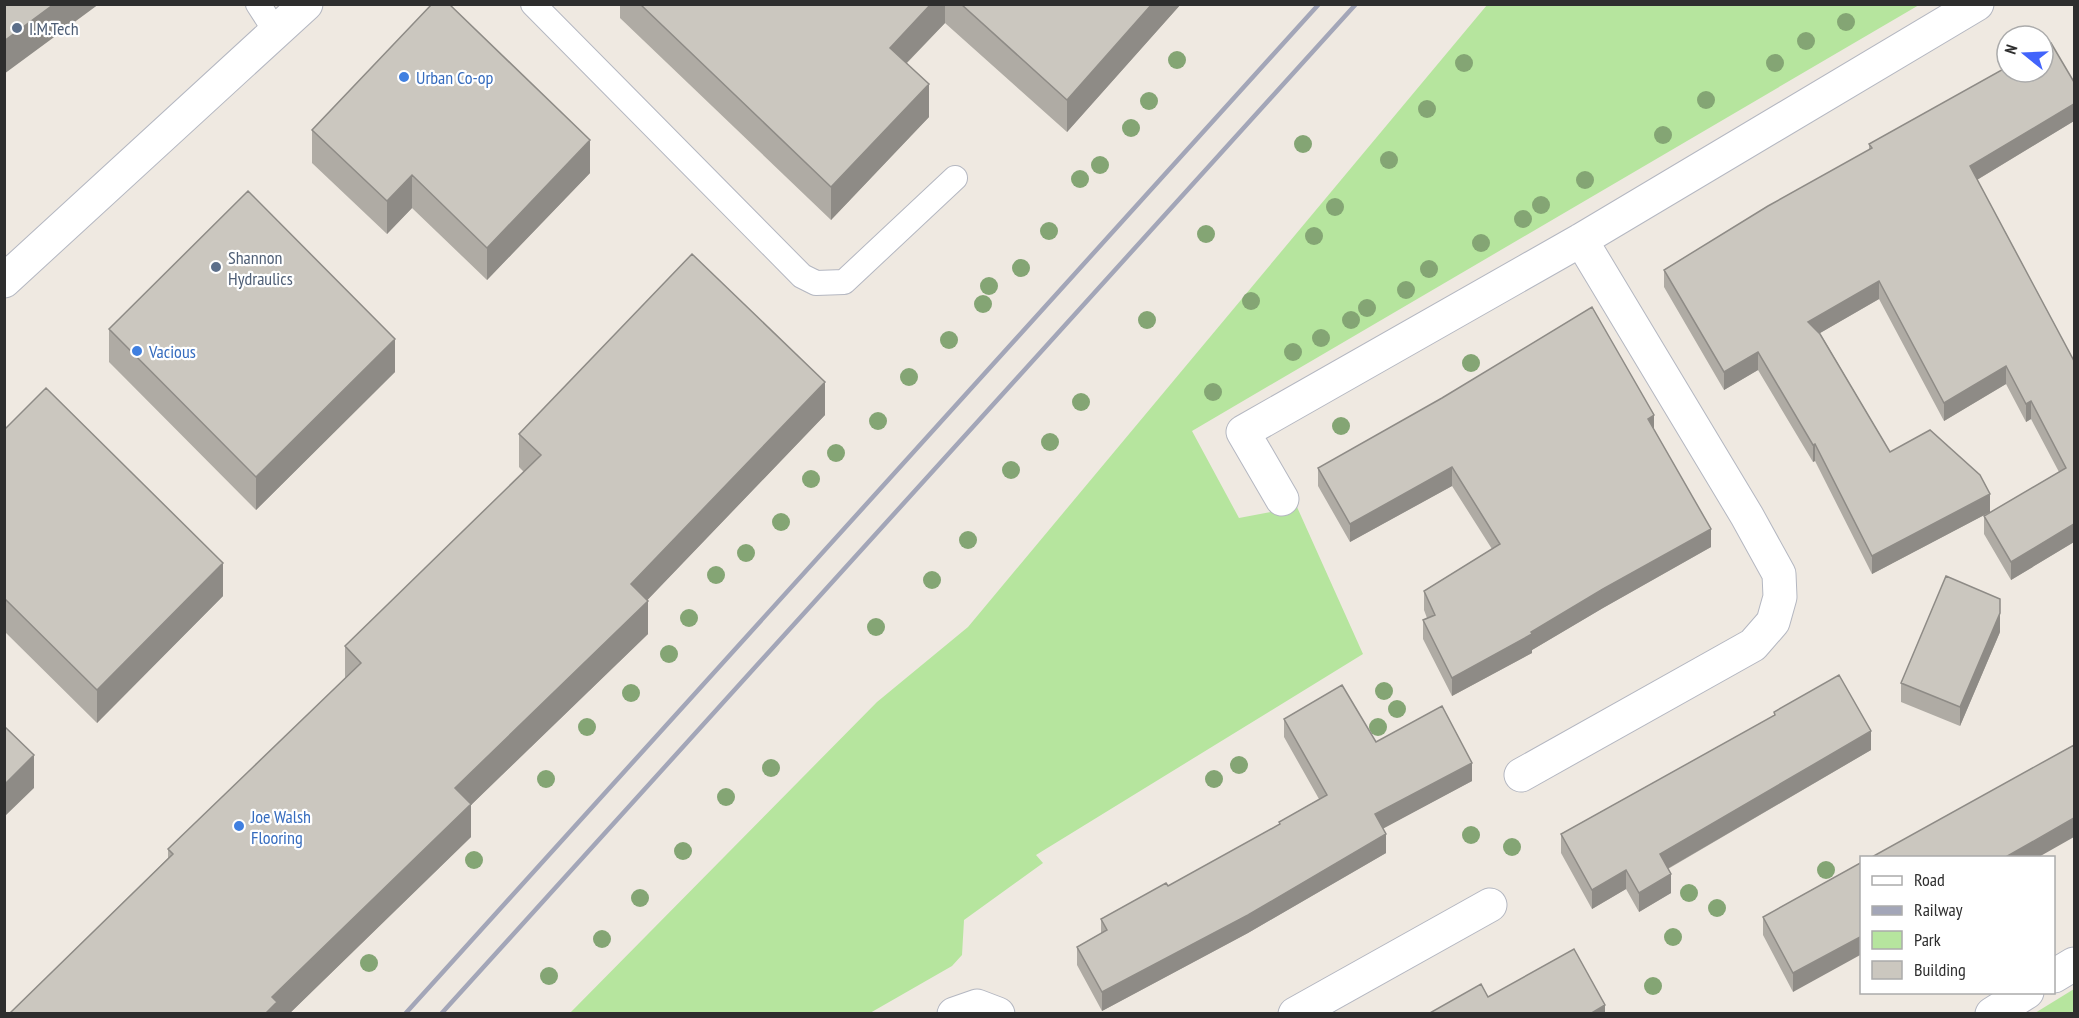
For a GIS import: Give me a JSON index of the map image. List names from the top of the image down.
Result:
{
  "places": [
    "I.M.Tech",
    "Urban Co-op",
    "Shannon Hydraulics",
    "Vacious",
    "Joe Walsh Flooring"
  ],
  "legend": [
    "Road",
    "Railway",
    "Park",
    "Building"
  ],
  "north": "left"
}
